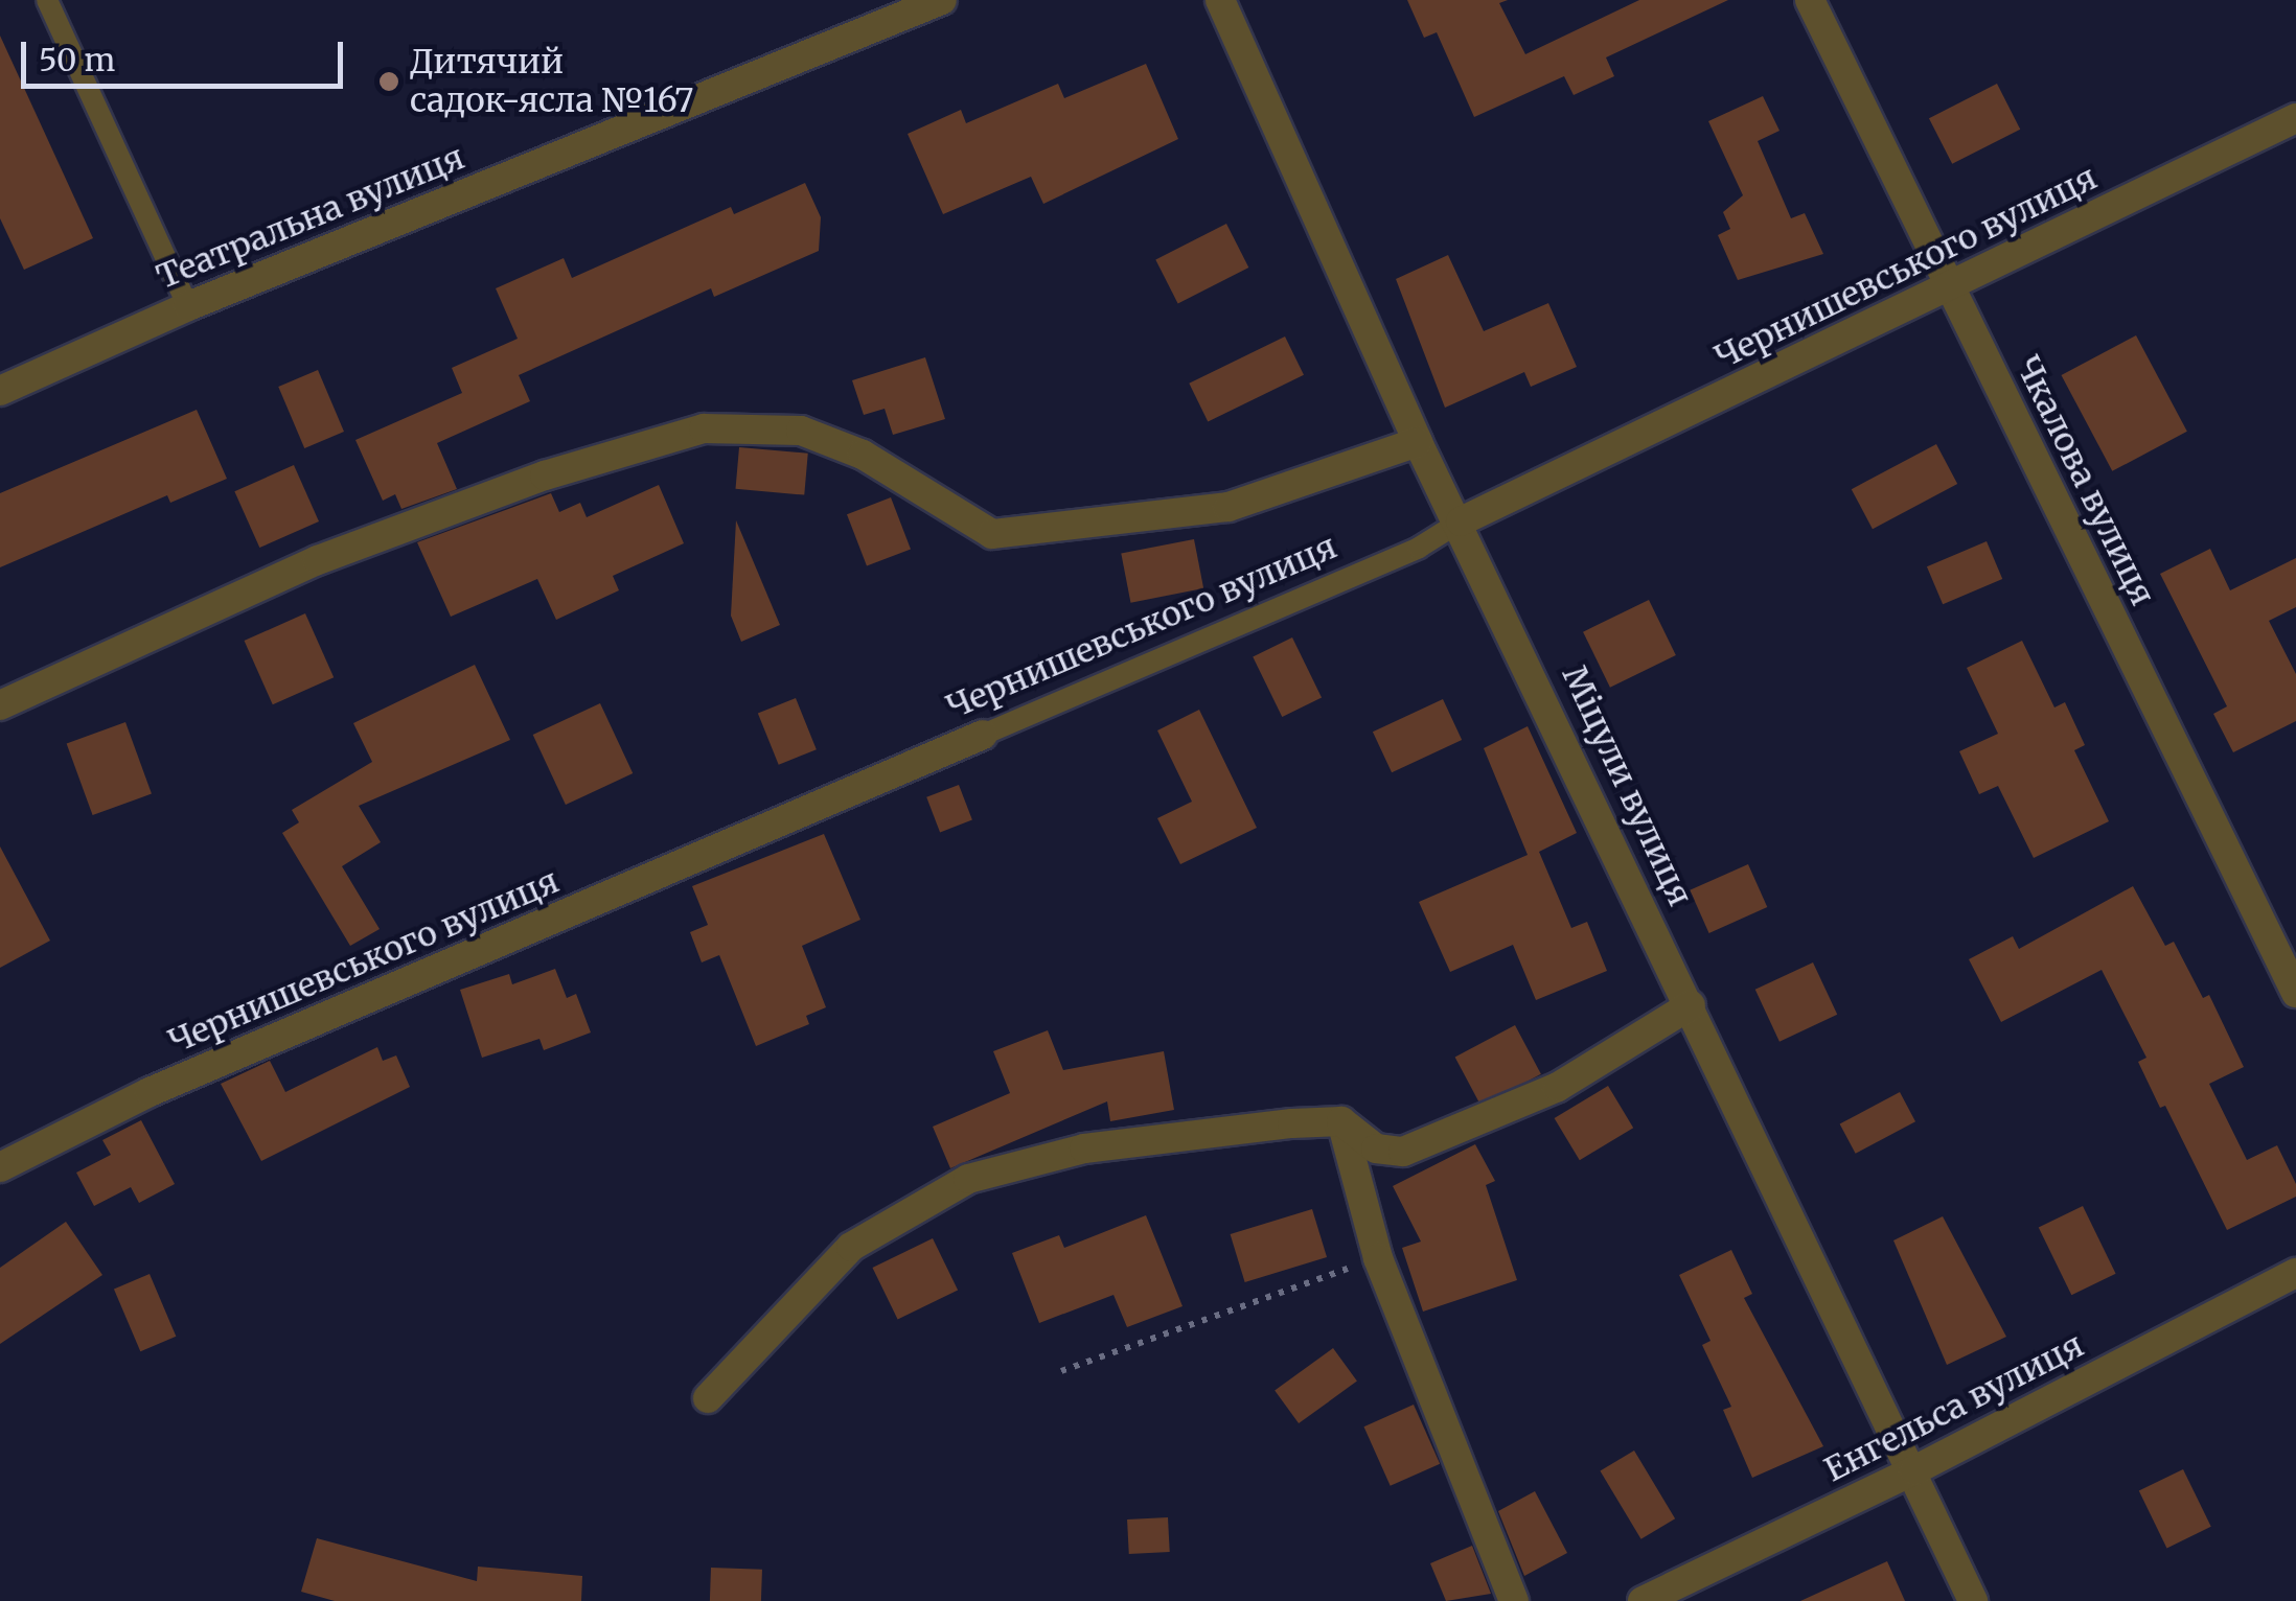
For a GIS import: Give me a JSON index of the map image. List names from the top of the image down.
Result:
{
  "streets": {
    "street": [
      "Театральна вулиця",
      "Чернишевського вулиця",
      "Чкалова вулиця",
      "Міцули вулиця",
      "Енгельса вулиця"
    ]
  },
  "crossings": [
    ["Чернишевського вулиця", "Чкалова вулиця"],
    ["Чернишевського вулиця", "Міцули вулиця"],
    ["Міцули вулиця", "Енгельса вулиця"]
  ],
  "places": ["Дитячий садок-ясла №167"],
  "scale_bar": "50 m"
}
